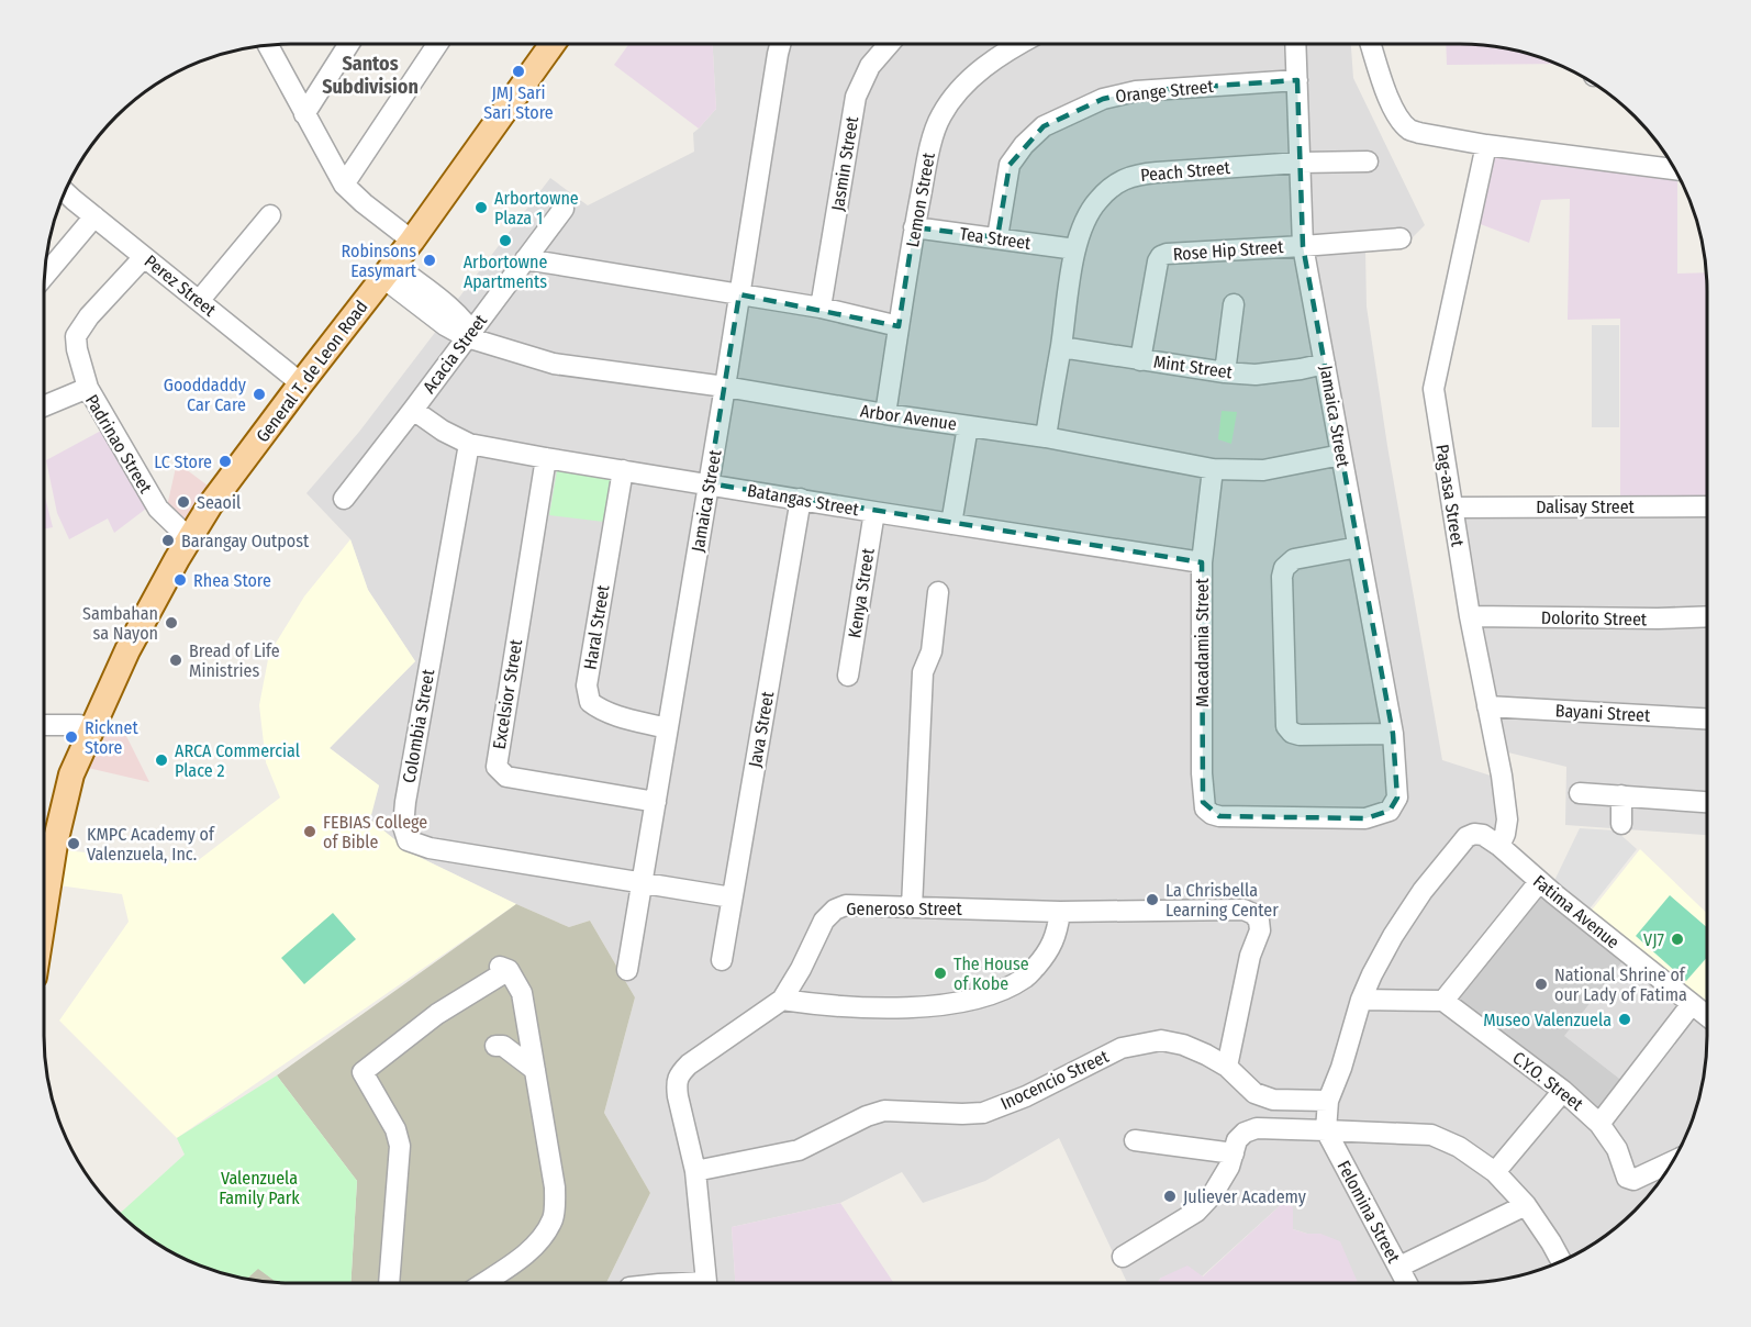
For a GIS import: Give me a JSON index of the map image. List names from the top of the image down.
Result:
{
  "streets": {
    "main road": ["General T. de Leon Road"],
    "street": [
      "Orange Street",
      "Jasmin Street",
      "Peach Street",
      "Lemon Street",
      "Tea Street",
      "Rose Hip Street",
      "Perez Street",
      "Acacia Street",
      "Mint Street",
      "Jamaica Street",
      "Arbor Avenue",
      "Padrinao Street",
      "Pag-asa Street",
      "Batangas Street",
      "Dalisay Street",
      "Kenya Street",
      "Dolorito Street",
      "Haral Street",
      "Macadamia Street",
      "Excelsior Street",
      "Bayani Street",
      "Colombia Street",
      "Java Street",
      "Generoso Street",
      "Fatima Avenue",
      "Inocencio Street",
      "C.Y.O. Street",
      "Felomina Street"
    ]
  },
  "crossings": [
    ["Orange Street", "Tea Street"],
    ["Orange Street", "Jamaica Street"],
    ["Peach Street", "Tea Street"],
    ["Peach Street", "Mint Street"],
    ["Peach Street", "Jamaica Street"],
    ["Peach Street", "Arbor Avenue"],
    ["Lemon Street", "Tea Street"],
    ["Lemon Street", "Arbor Avenue"],
    ["Rose Hip Street", "Mint Street"],
    ["Rose Hip Street", "Jamaica Street"],
    ["Perez Street", "General T. de Leon Road"],
    ["Acacia Street", "Arbor Avenue"],
    ["Acacia Street", "Batangas Street"],
    ["Mint Street", "Jamaica Street"],
    ["General T. de Leon Road", "Arbor Avenue"],
    ["General T. de Leon Road", "Padrinao Street"],
    ["Jamaica Street", "Arbor Avenue"],
    ["Jamaica Street", "Batangas Street"],
    ["Jamaica Street", "Haral Street"],
    ["Jamaica Street", "Macadamia Street"],
    ["Jamaica Street", "Excelsior Street"],
    ["Jamaica Street", "Colombia Street"],
    ["Arbor Avenue", "Macadamia Street"],
    ["Pag-asa Street", "Dalisay Street"],
    ["Pag-asa Street", "Dolorito Street"],
    ["Pag-asa Street", "Bayani Street"],
    ["Pag-asa Street", "Fatima Avenue"],
    ["Batangas Street", "Kenya Street"],
    ["Batangas Street", "Haral Street"],
    ["Batangas Street", "Macadamia Street"],
    ["Batangas Street", "Excelsior Street"],
    ["Batangas Street", "Colombia Street"],
    ["Batangas Street", "Java Street"],
    ["Colombia Street", "Java Street"],
    ["Generoso Street", "Inocencio Street"]
  ],
  "districts": ["Santos Subdivision"],
  "parks": ["Valenzuela Family Park"],
  "places": [
    "JMJ Sari Sari Store",
    "Arbortowne Plaza 1",
    "Arbortowne Apartments",
    "Robinsons Easymart",
    "Gooddaddy Car Care",
    "LC Store",
    "Seaoil",
    "Barangay Outpost",
    "Rhea Store",
    "Sambahan sa Nayon",
    "Bread of Life Ministries",
    "Ricknet Store",
    "ARCA Commercial Place 2",
    "FEBIAS College of Bible",
    "KMPC Academy of Valenzuela, Inc.",
    "La Chrisbella Learning Center",
    "VJ7",
    "The House of Kobe",
    "National Shrine of our Lady of Fatima",
    "Museo Valenzuela",
    "Juliever Academy"
  ]
}
